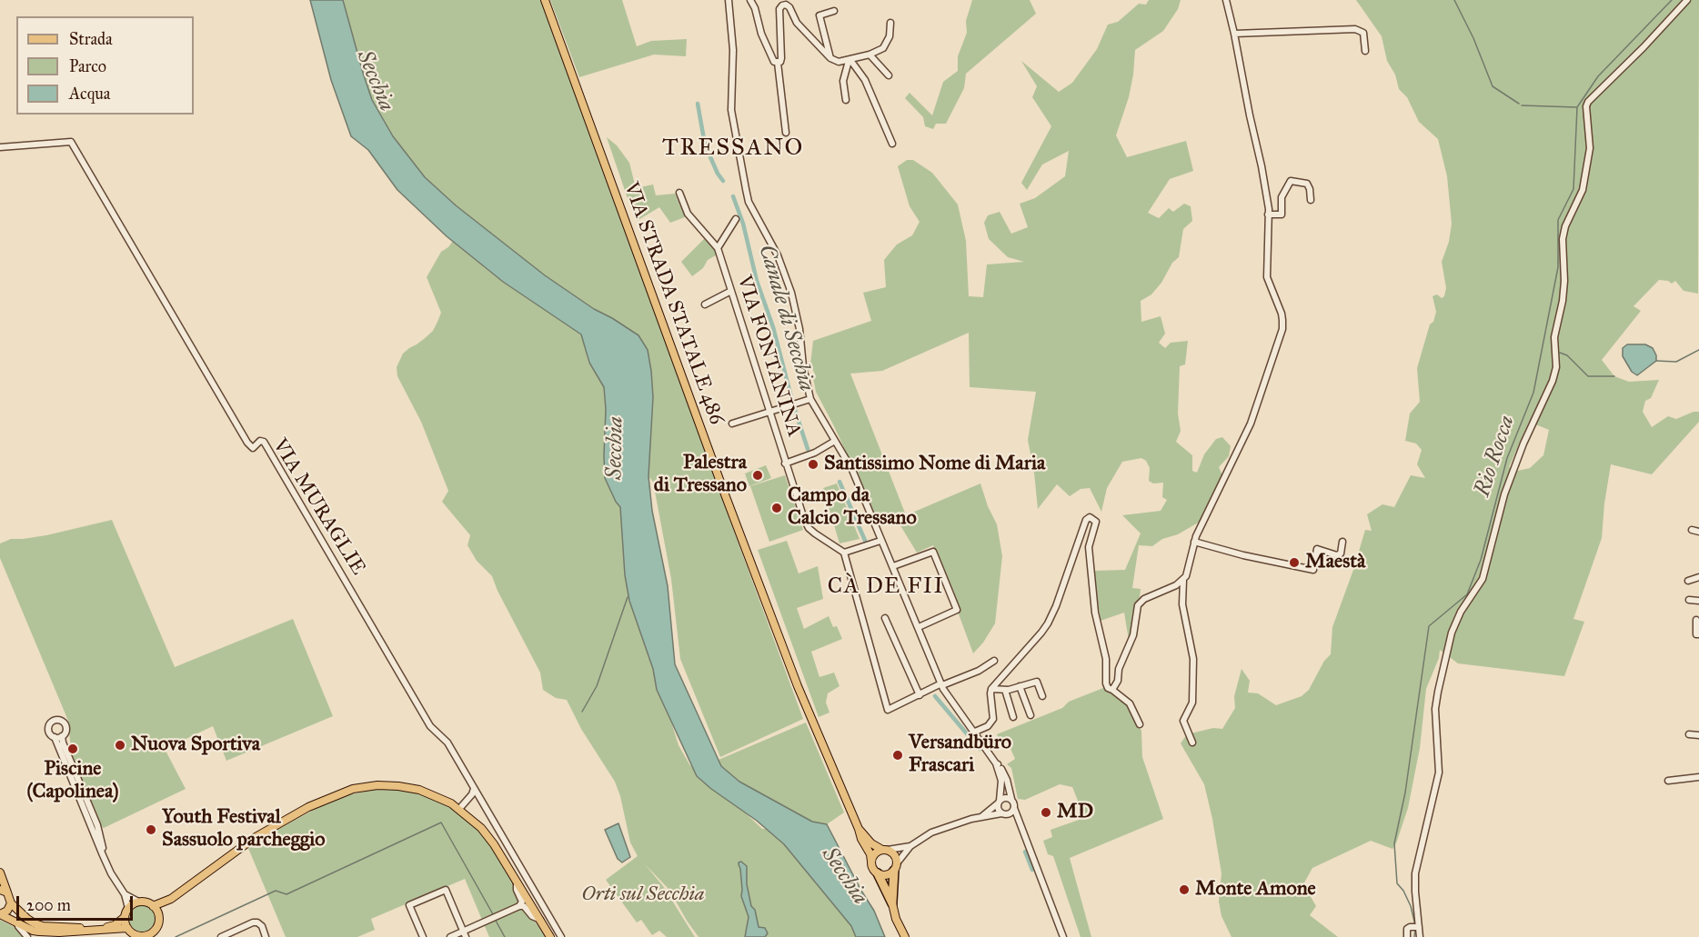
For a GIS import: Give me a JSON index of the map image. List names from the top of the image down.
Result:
{
  "streets": {
    "main road": ["VIA STRADA STATALE 486"],
    "street": ["VIA FONTANINA", "VIA MURAGLIE"]
  },
  "districts": ["TRESSANO", "CÀ DE FII"],
  "water": ["Secchia", "Canale di Secchia", "Rio Rocca"],
  "parks": ["Orti sul Secchia"],
  "places": [
    "Santissimo Nome di Maria",
    "Palestra di Tressano",
    "Campo da Calcio Tressano",
    "Maestà",
    "Nuova Sportiva",
    "Piscine (Capolinea)",
    "Versandbüro Frascari",
    "MD",
    "Youth Festival Sassuolo parcheggio",
    "Monte Amone"
  ],
  "legend": ["Strada", "Parco", "Acqua"],
  "scale_bar": "200 m"
}
